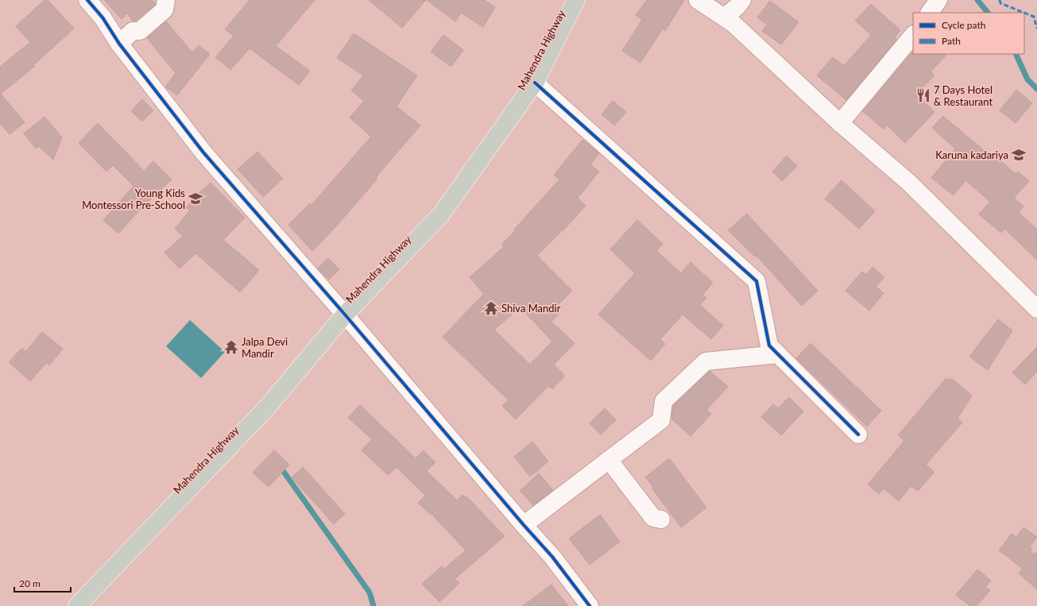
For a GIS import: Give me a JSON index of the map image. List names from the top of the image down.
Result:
{
  "streets": {
    "highway": ["Mahendra Highway"]
  },
  "places": {
    "restaurant": ["7 Days Hotel & Restaurant"],
    "school or university": ["Karuna kadariya", "Young Kids Montessori Pre-School"],
    "temple": ["Shiva Mandir", "Jalpa Devi Mandir"]
  },
  "legend": ["Cycle path", "Path"],
  "scale_bar": "20 m"
}
